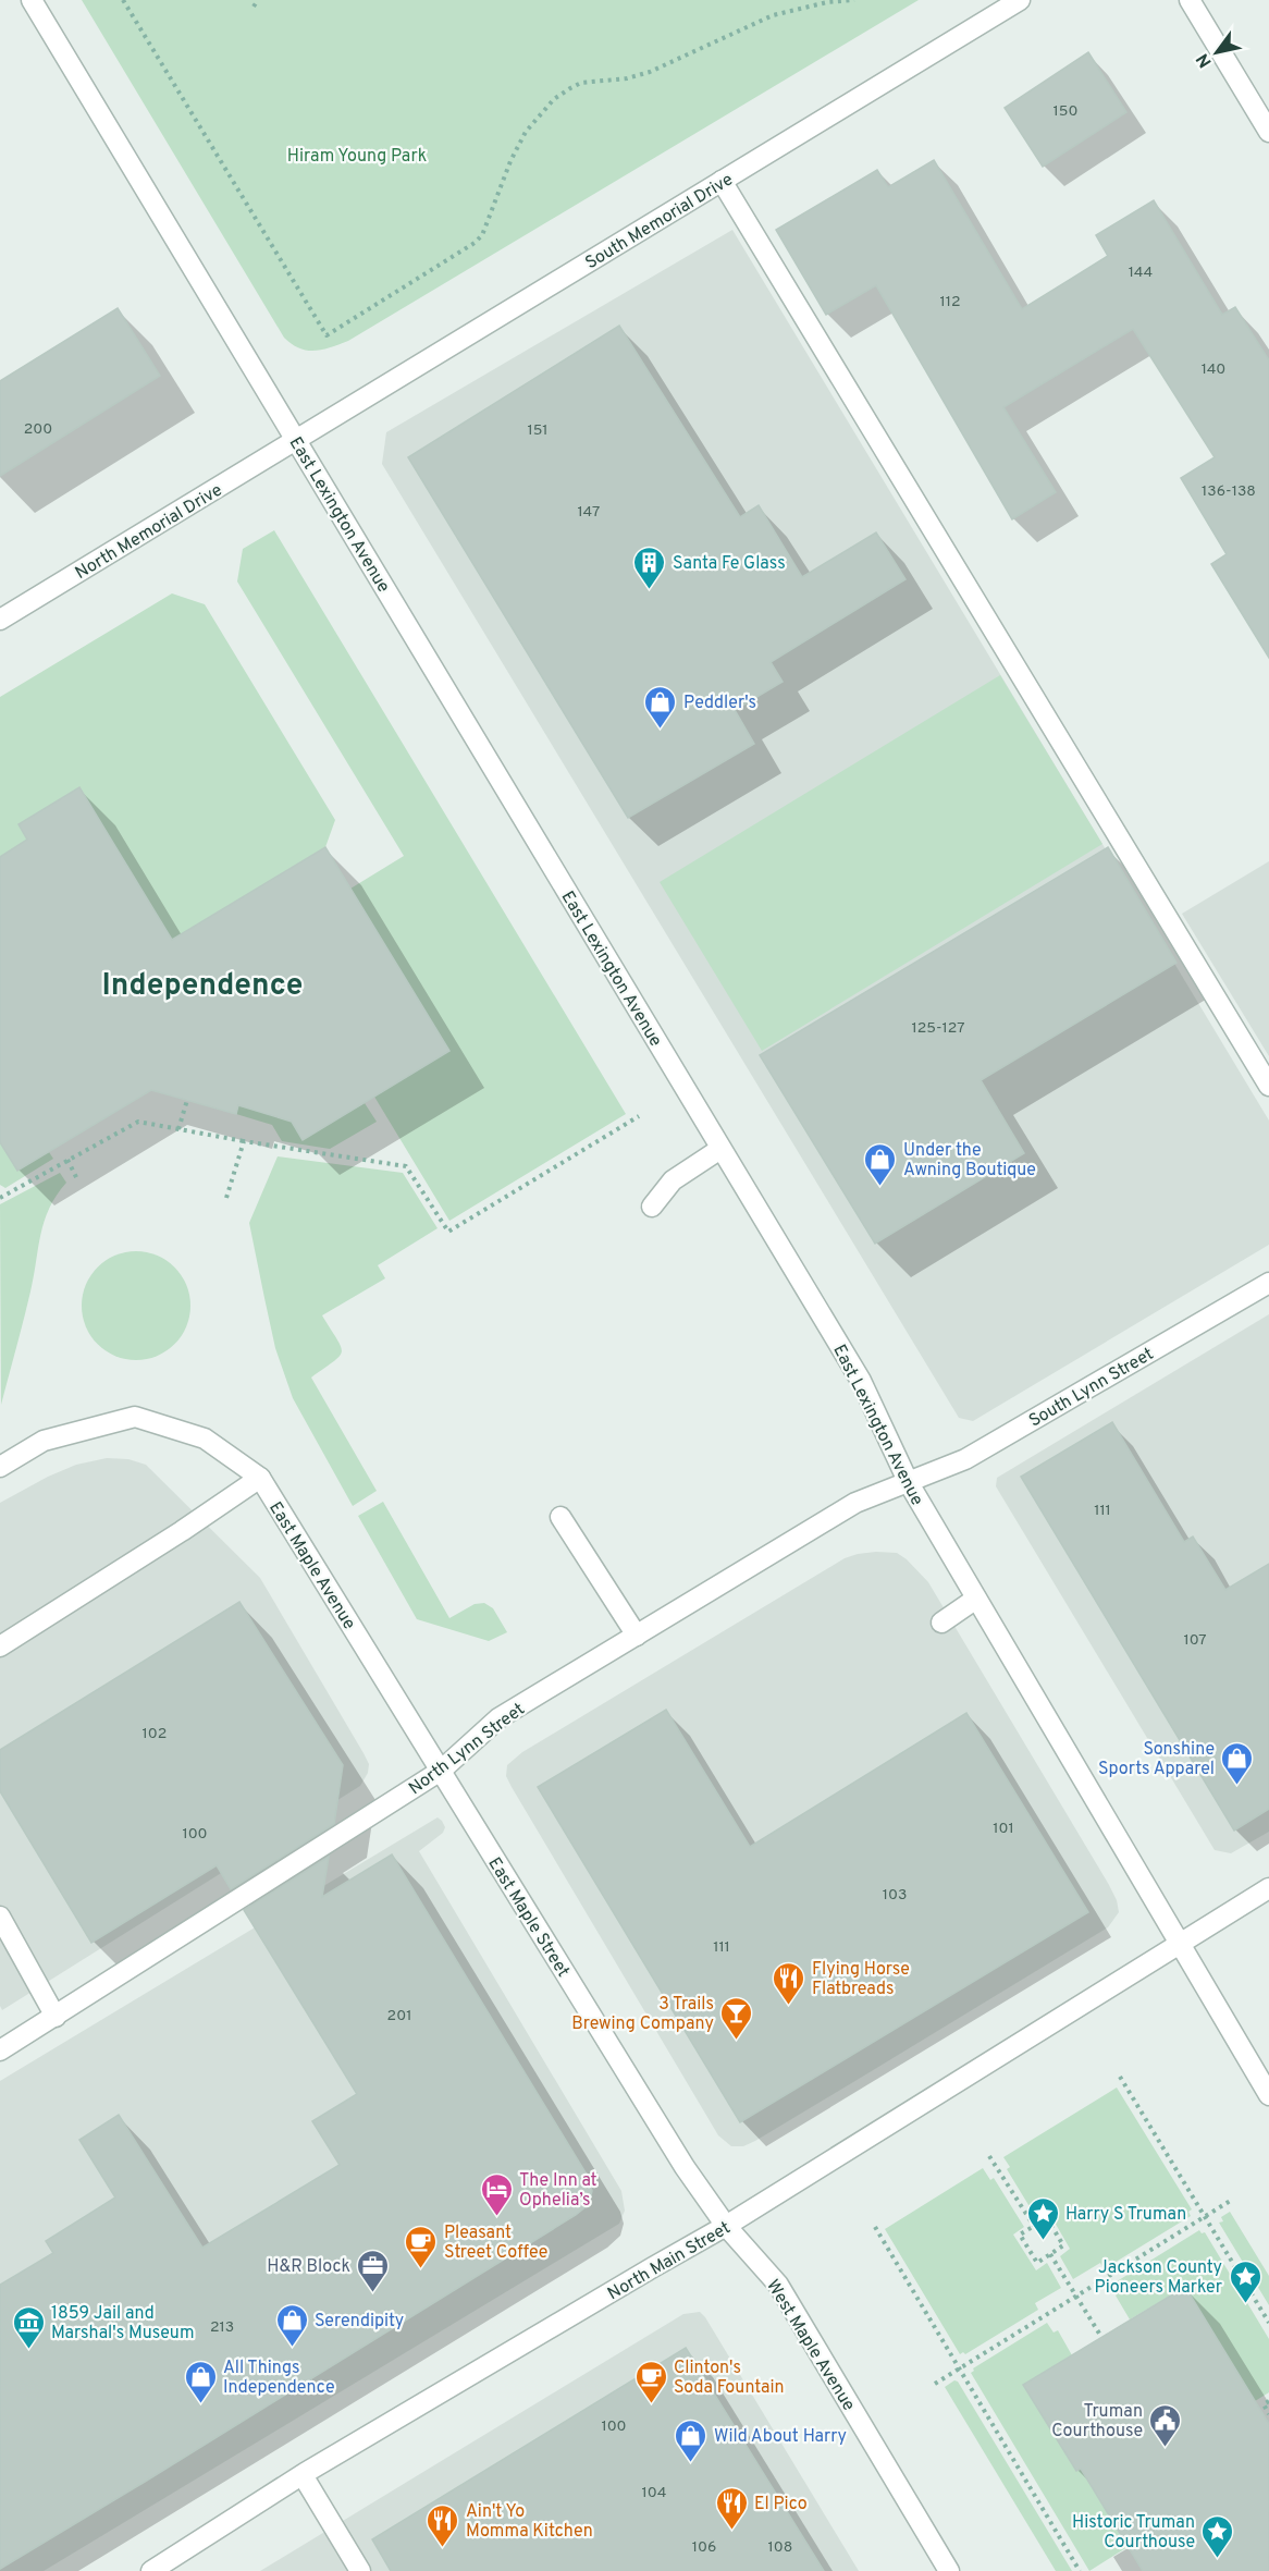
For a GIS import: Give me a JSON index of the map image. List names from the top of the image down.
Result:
{
  "streets": {
    "street": [
      "South Memorial Drive",
      "East Lexington Avenue",
      "North Memorial Drive",
      "South Lynn Street",
      "East Maple Avenue",
      "North Lynn Street",
      "East Maple Street",
      "North Main Street",
      "West Maple Avenue"
    ]
  },
  "crossings": [
    ["South Memorial Drive", "East Lexington Avenue"],
    ["South Memorial Drive", "North Memorial Drive"],
    ["East Lexington Avenue", "North Memorial Drive"],
    ["East Lexington Avenue", "South Lynn Street"],
    ["East Lexington Avenue", "North Lynn Street"],
    ["East Lexington Avenue", "North Main Street"],
    ["South Lynn Street", "North Lynn Street"],
    ["East Maple Avenue", "North Lynn Street"],
    ["East Maple Avenue", "East Maple Street"],
    ["North Lynn Street", "East Maple Street"],
    ["East Maple Street", "North Main Street"],
    ["East Maple Street", "West Maple Avenue"],
    ["North Main Street", "West Maple Avenue"]
  ],
  "districts": ["Independence"],
  "parks": ["Hiram Young Park"],
  "places": {
    "building": ["Santa Fe Glass"],
    "shop": [
      "Peddler's",
      "Under the Awning Boutique",
      "Sonshine Sports Apparel",
      "Serendipity",
      "All Things Independence",
      "Wild About Harry"
    ],
    "restaurant": ["Flying Horse Flatbreads", "El Pico", "Ain't Yo Momma Kitchen"],
    "bar": ["3 Trails Brewing Company"],
    "hotel": ["The Inn at Ophelia’s"],
    "place": ["Harry S Truman", "Jackson County Pioneers Marker", "Historic Truman Courthouse"],
    "cafe": ["Pleasant Street Coffee", "Clinton's Soda Fountain"],
    "office": ["H&R Block"],
    "museum": ["1859 Jail and Marshal's Museum"],
    "public building": ["Truman Courthouse"]
  },
  "house_numbers": [
    "150",
    "144",
    "112",
    "140",
    "200",
    "151",
    "136-138",
    "147",
    "125-127",
    "111",
    "107",
    "102",
    "101",
    "100",
    "103",
    "111",
    "201",
    "213",
    "100",
    "104",
    "106",
    "108"
  ],
  "north": "bottom left"
}
